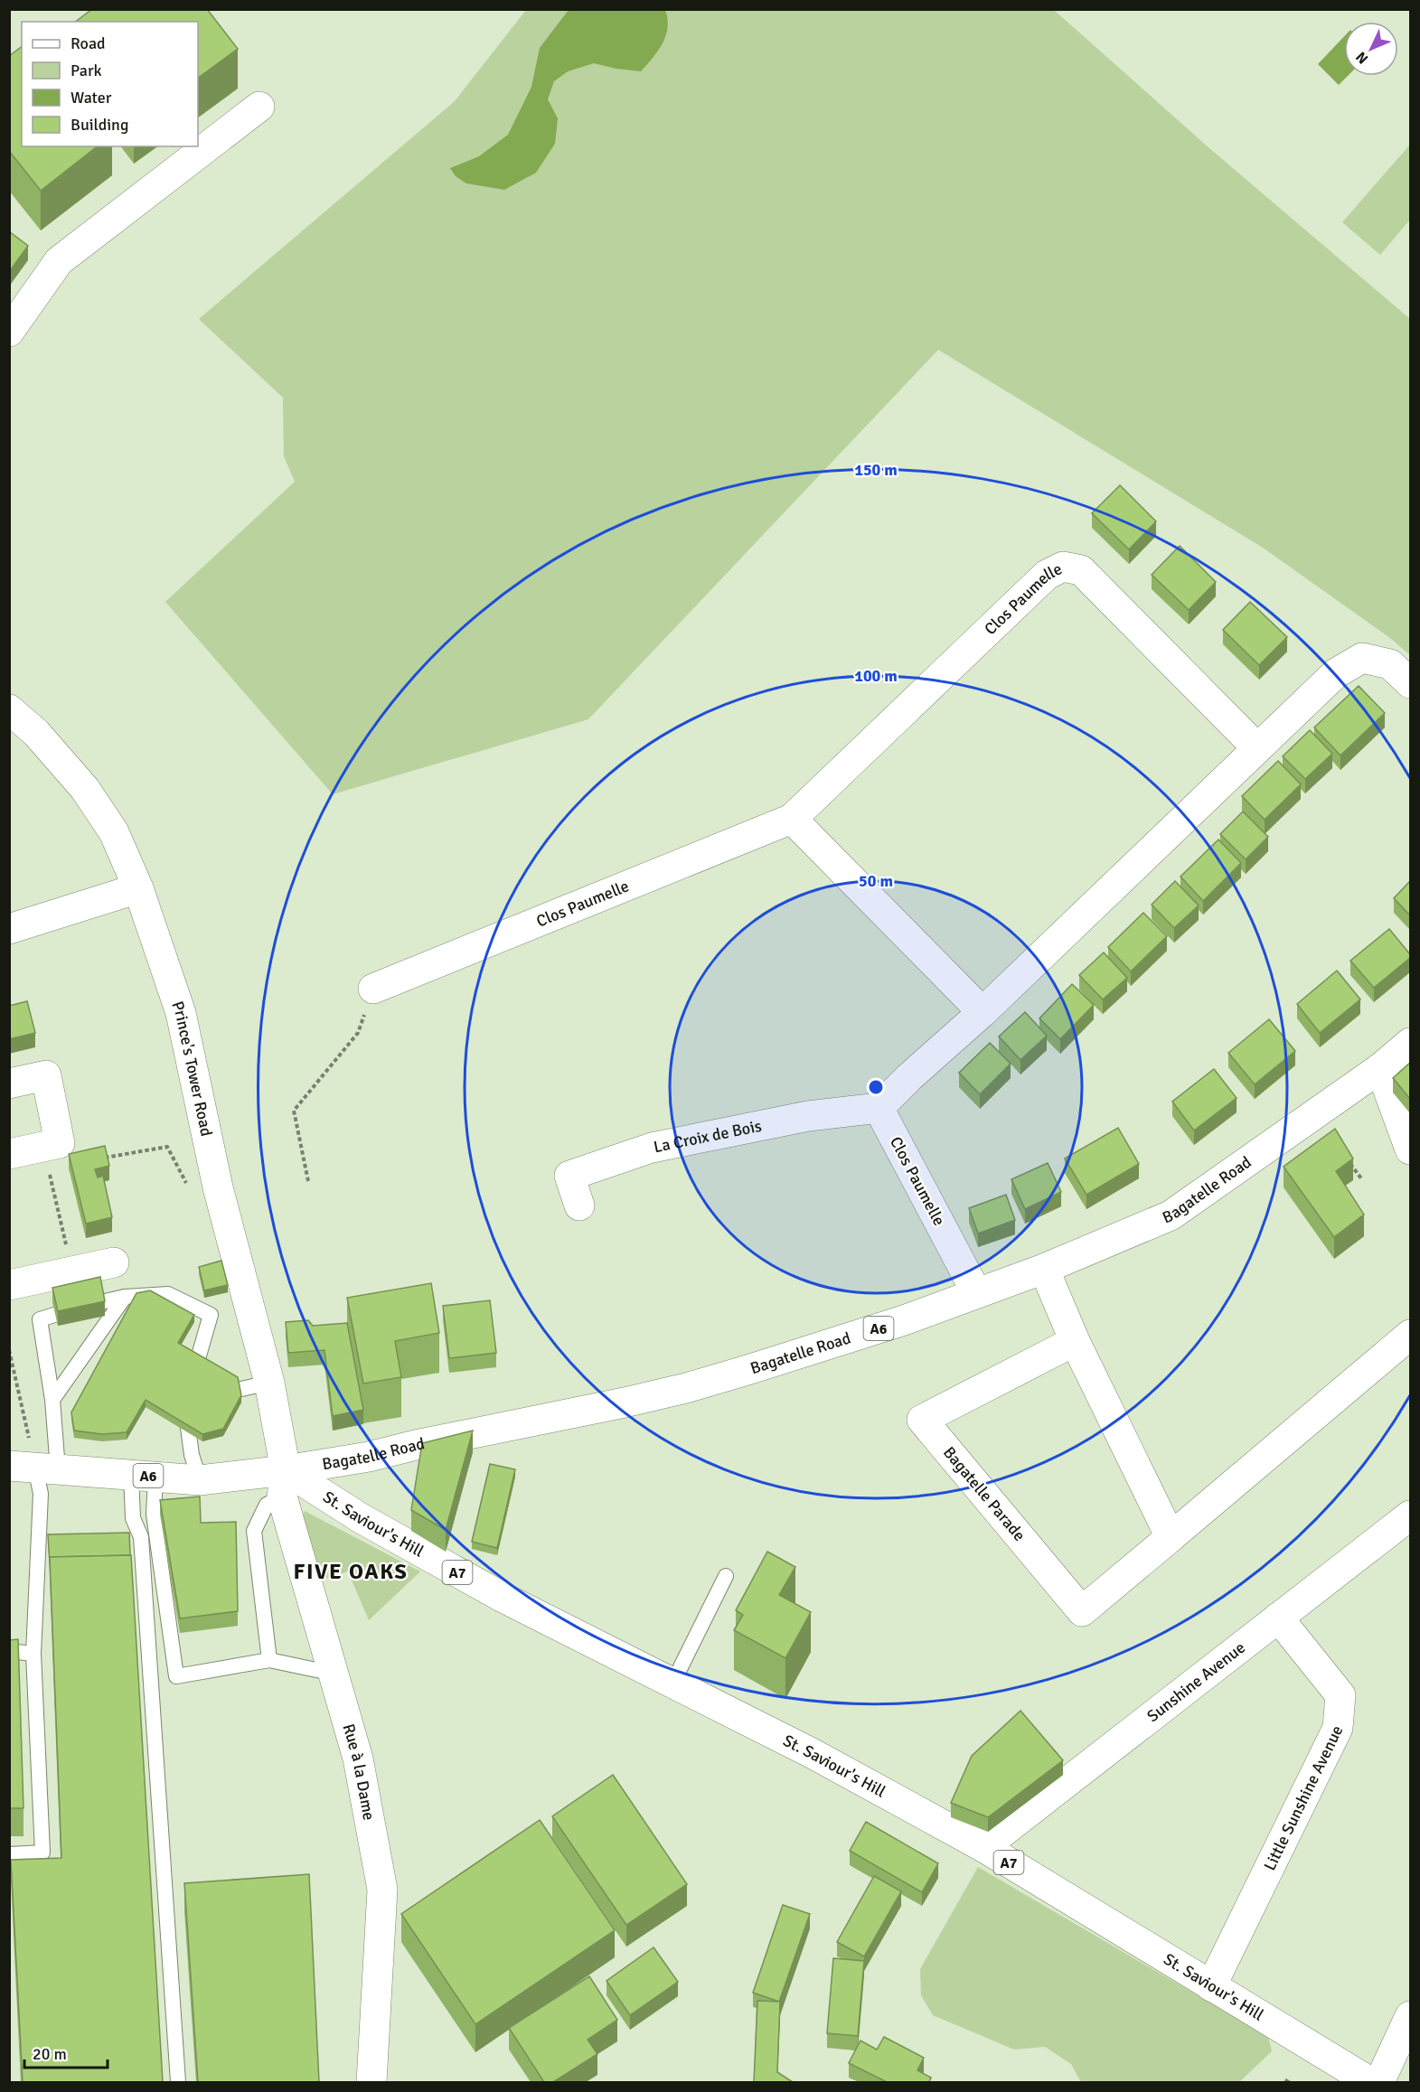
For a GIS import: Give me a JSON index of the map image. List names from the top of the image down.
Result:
{
  "streets": {
    "street": [
      "Clos Paumelle",
      "Prince's Tower Road",
      "La Croix de Bois",
      "Bagatelle Road",
      "A6",
      "Bagatelle Parade",
      "St. Saviour's Hill",
      "A7",
      "Sunshine Avenue",
      "Rue à la Dame",
      "Little Sunshine Avenue"
    ]
  },
  "crossings": [
    ["Clos Paumelle", "La Croix de Bois"],
    ["Clos Paumelle", "Bagatelle Road"],
    ["Prince's Tower Road", "Bagatelle Road"],
    ["Prince's Tower Road", "A6"],
    ["Prince's Tower Road", "St. Saviour's Hill"],
    ["Prince's Tower Road", "Rue à la Dame"],
    ["Bagatelle Road", "A6"],
    ["Bagatelle Road", "St. Saviour's Hill"],
    ["Bagatelle Road", "Rue à la Dame"],
    ["A6", "St. Saviour's Hill"],
    ["A6", "Rue à la Dame"],
    ["St. Saviour's Hill", "Sunshine Avenue"],
    ["St. Saviour's Hill", "Rue à la Dame"],
    ["St. Saviour's Hill", "Little Sunshine Avenue"],
    ["Sunshine Avenue", "Little Sunshine Avenue"]
  ],
  "districts": ["FIVE OAKS"],
  "legend": [
    "Road",
    "Park",
    "Water",
    "Building"
  ],
  "scale_bar": "20 m",
  "north": "bottom left",
  "rings": ["150 m", "100 m", "50 m"]
}
